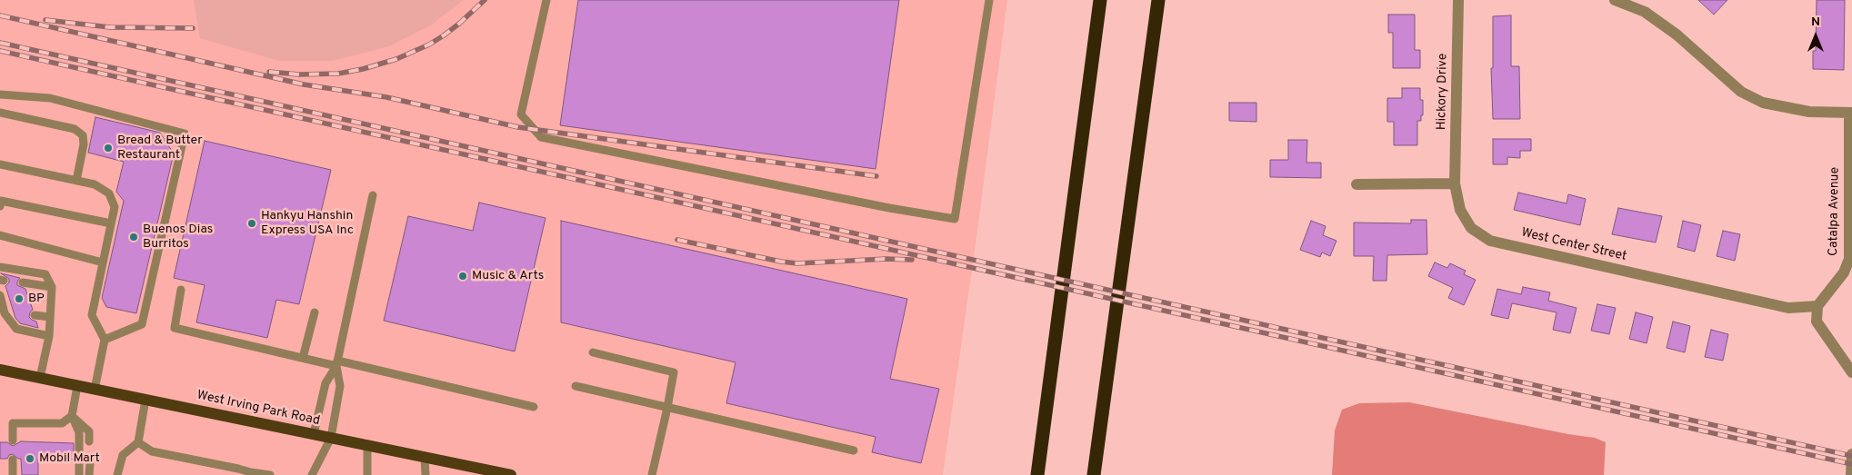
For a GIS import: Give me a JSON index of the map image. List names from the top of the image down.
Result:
{
  "streets": {
    "main road": ["West Irving Park Road"],
    "street": ["Hickory Drive", "Catalpa Avenue", "West Center Street"]
  },
  "crossings": [
    ["Hickory Drive", "West Center Street"],
    ["Catalpa Avenue", "West Center Street"]
  ],
  "places": [
    "Bread & Butter Restaurant",
    "Hankyu Hanshin Express USA Inc",
    "Buenos Dias Burritos",
    "Music & Arts",
    "BP",
    "Mobil Mart"
  ],
  "north": "top"
}
